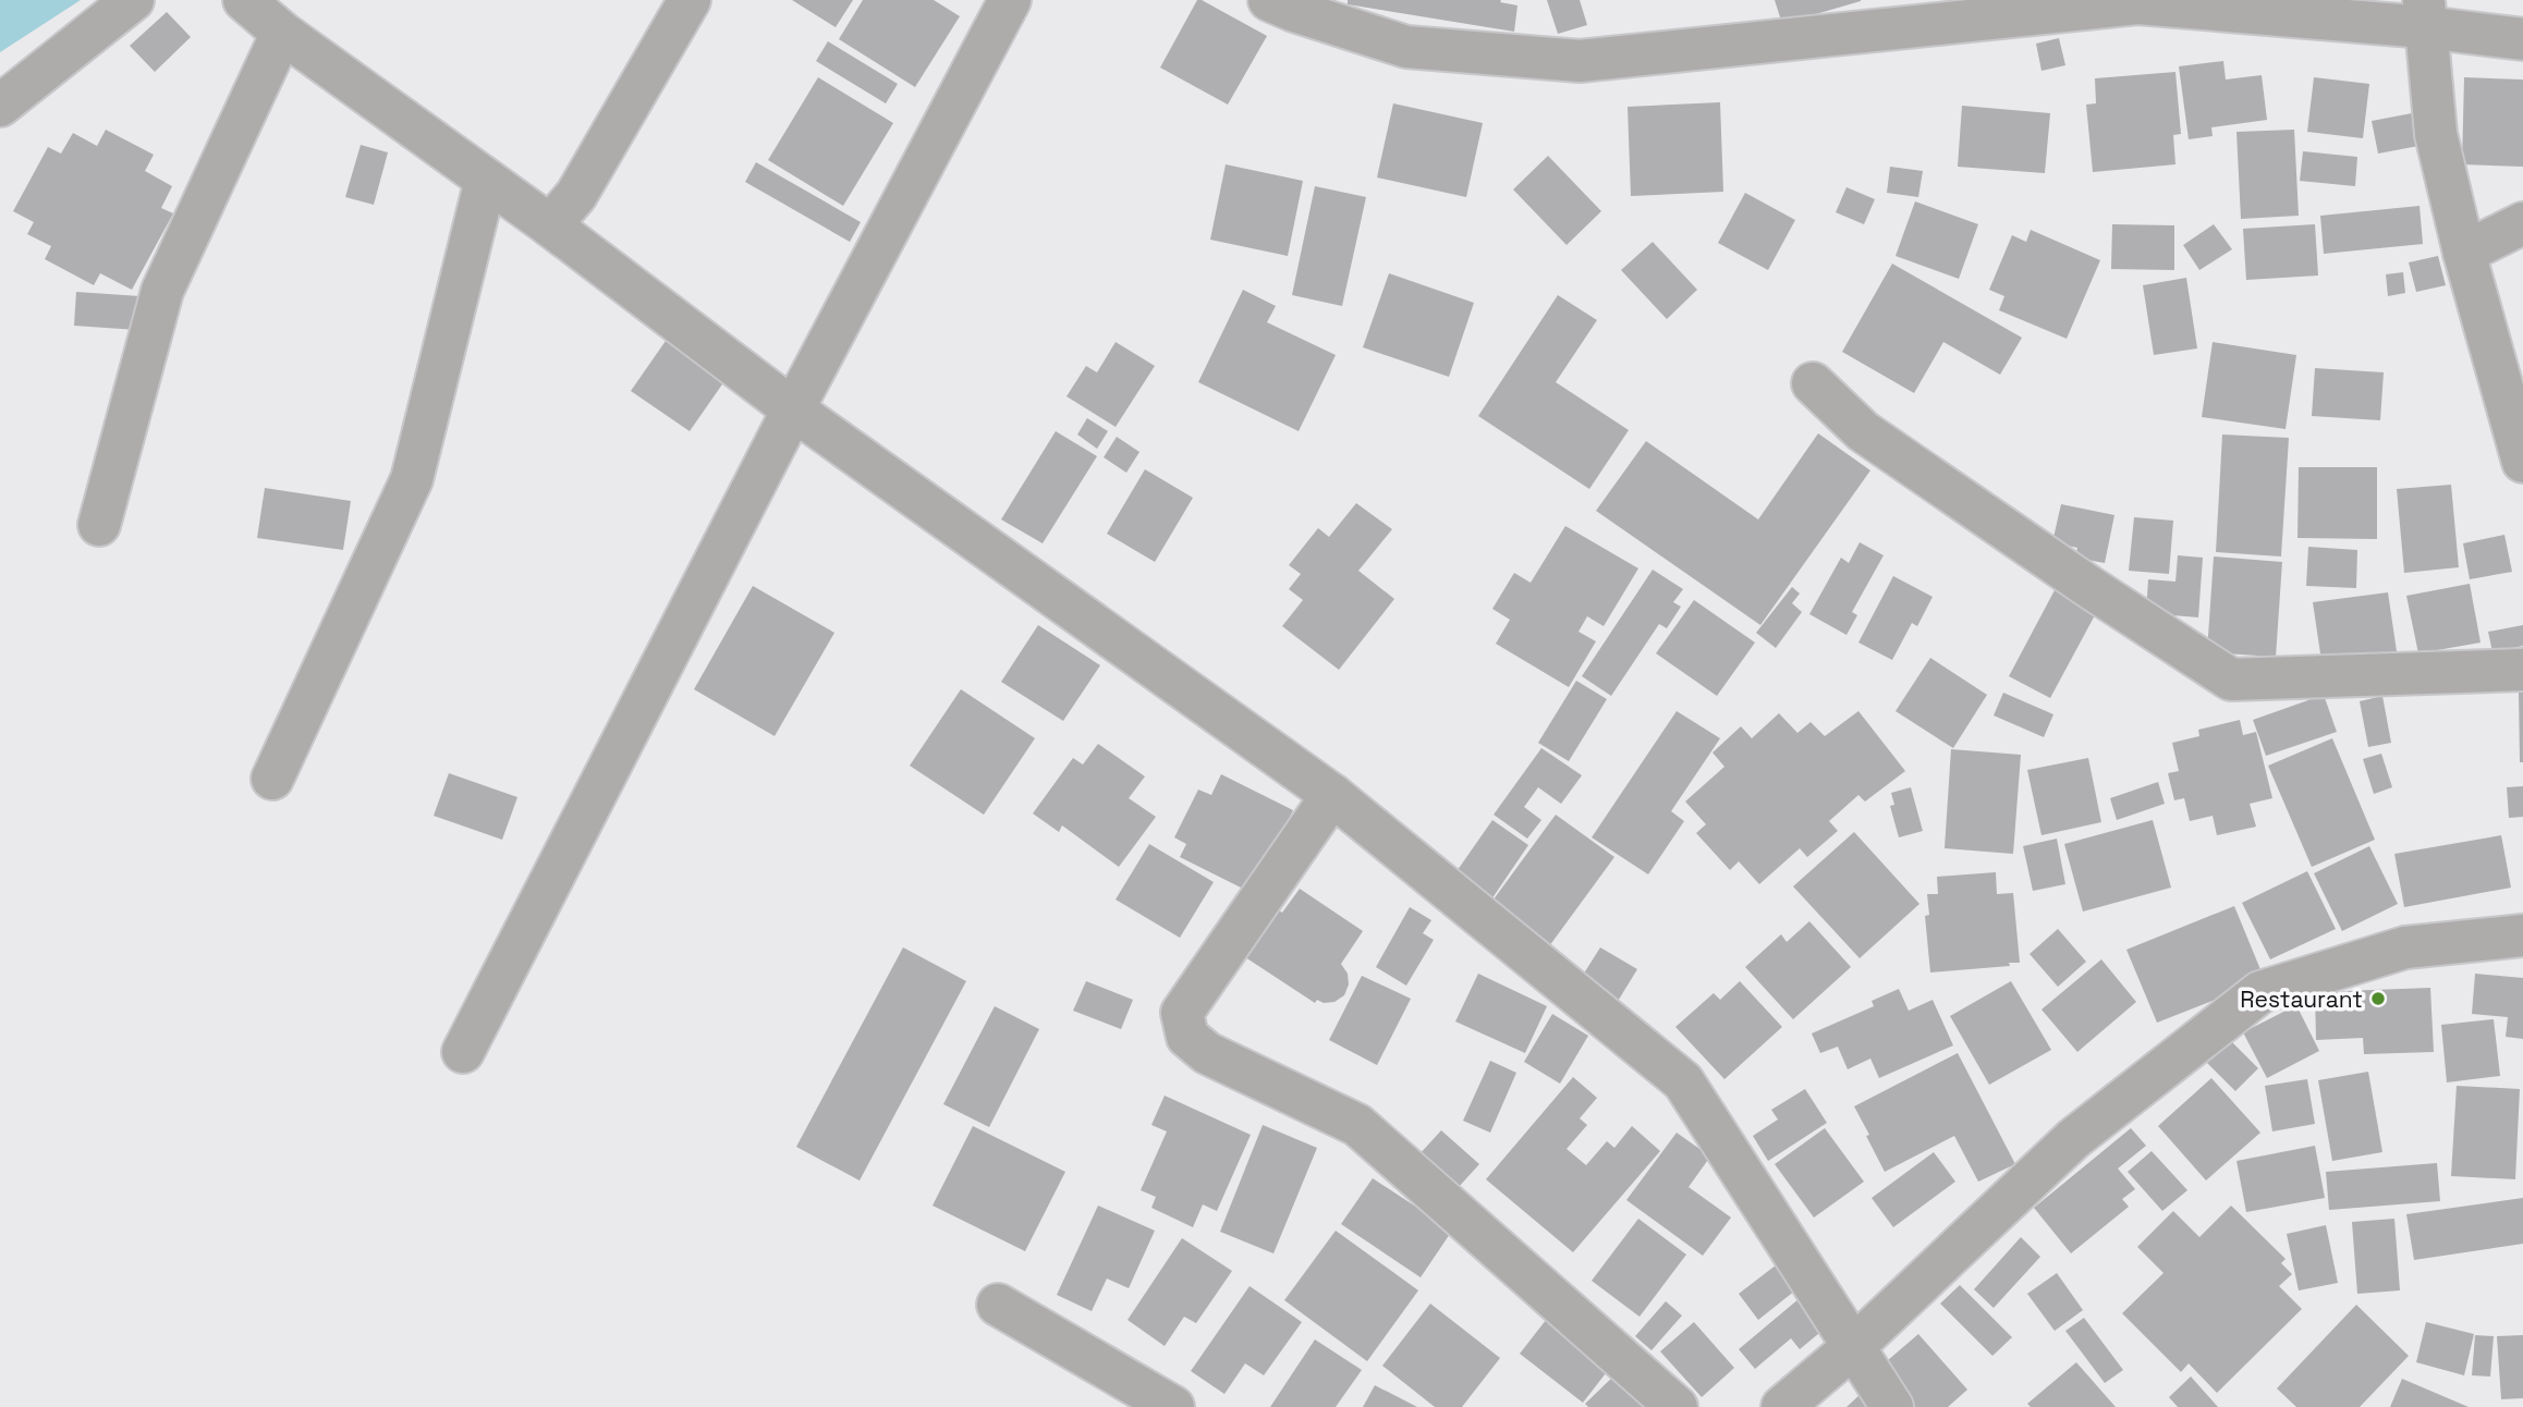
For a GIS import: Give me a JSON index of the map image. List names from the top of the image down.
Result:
{
  "places": ["Restaurant"]
}
